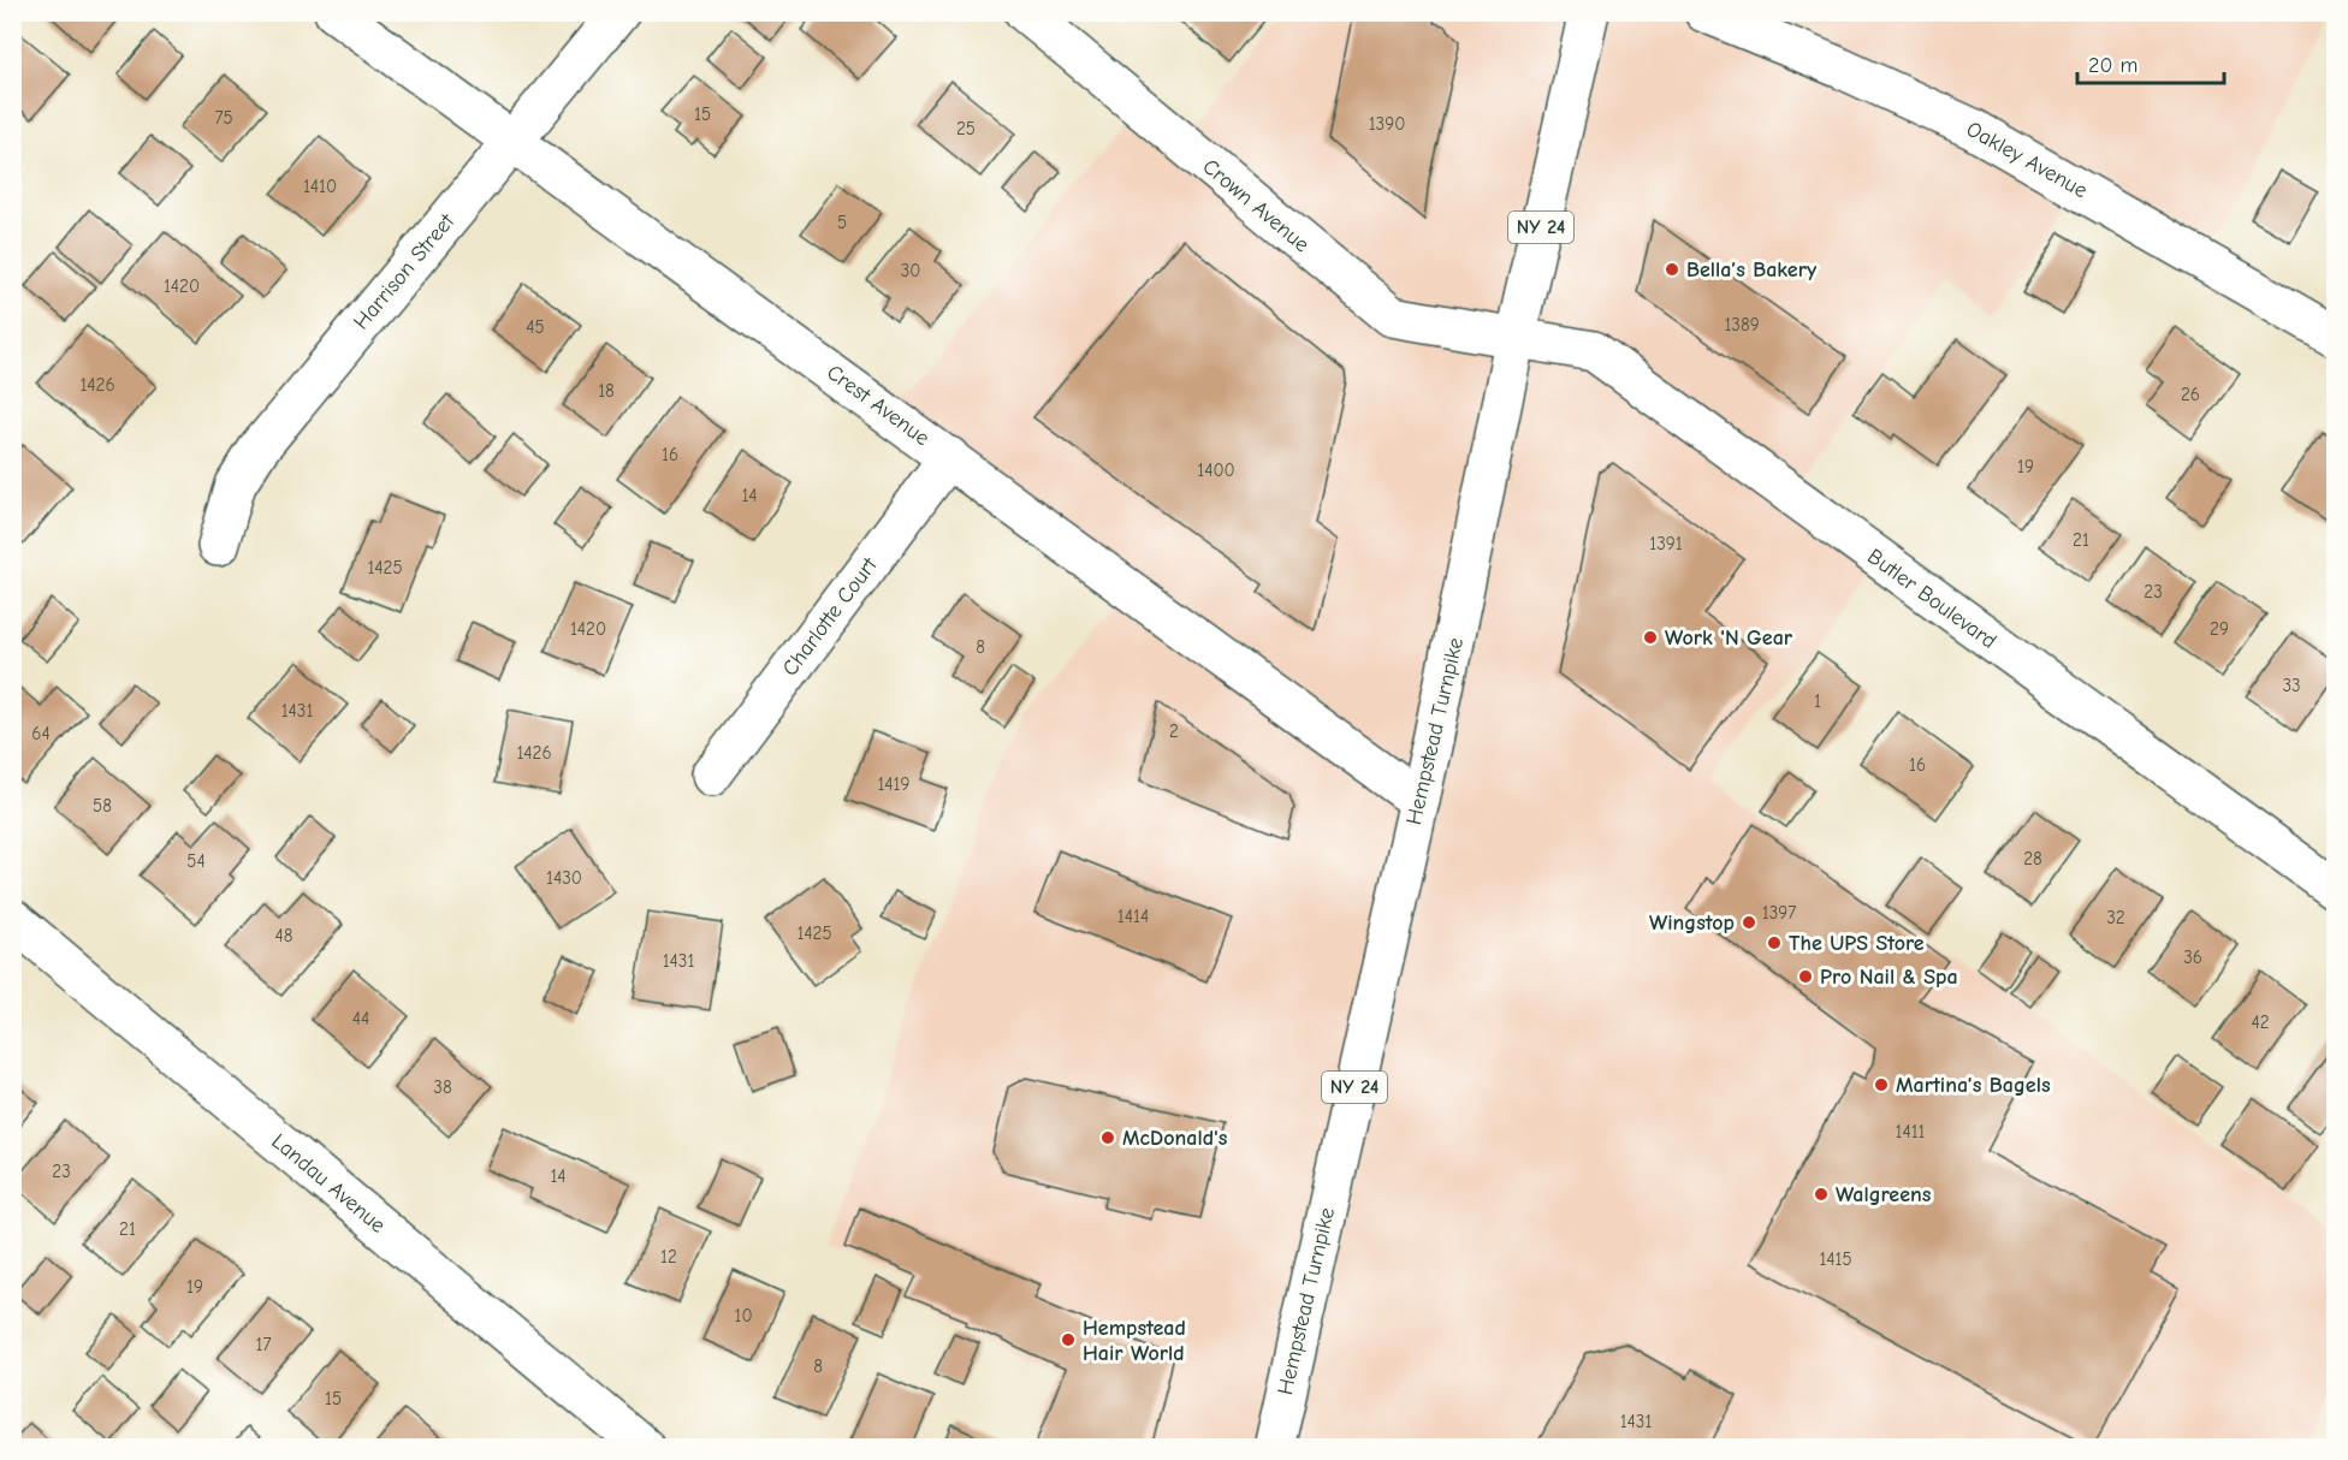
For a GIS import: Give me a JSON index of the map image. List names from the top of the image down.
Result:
{
  "streets": {
    "street": [
      "Oakley Avenue",
      "Crown Avenue",
      "NY 24",
      "Harrison Street",
      "Crest Avenue",
      "Butler Boulevard",
      "Charlotte Court",
      "Hempstead Turnpike",
      "Landau Avenue"
    ]
  },
  "crossings": [
    ["Crown Avenue", "Butler Boulevard"],
    ["Crown Avenue", "Hempstead Turnpike"],
    ["Harrison Street", "Crest Avenue"],
    ["Crest Avenue", "Charlotte Court"],
    ["Crest Avenue", "Hempstead Turnpike"],
    ["Butler Boulevard", "Hempstead Turnpike"]
  ],
  "places": [
    "Bella’s Bakery",
    "Work 'N Gear",
    "Wingstop",
    "The UPS Store",
    "Pro Nail & Spa",
    "Martina’s Bagels",
    "McDonald's",
    "Walgreens",
    "Hempstead Hair World"
  ],
  "house_numbers": [
    "15",
    "75",
    "1390",
    "25",
    "1410",
    "5",
    "30",
    "1420",
    "1389",
    "45",
    "1426",
    "18",
    "26",
    "16",
    "19",
    "1400",
    "14",
    "21",
    "1391",
    "1425",
    "23",
    "1420",
    "29",
    "8",
    "33",
    "1",
    "1431",
    "2",
    "64",
    "1426",
    "16",
    "1419",
    "58",
    "28",
    "54",
    "1430",
    "1397",
    "1414",
    "32",
    "1425",
    "48",
    "36",
    "1431",
    "44",
    "42",
    "38",
    "1411",
    "23",
    "14",
    "21",
    "12",
    "1415",
    "19",
    "10",
    "17",
    "8",
    "15",
    "1431"
  ],
  "scale_bar": "20 m"
}
